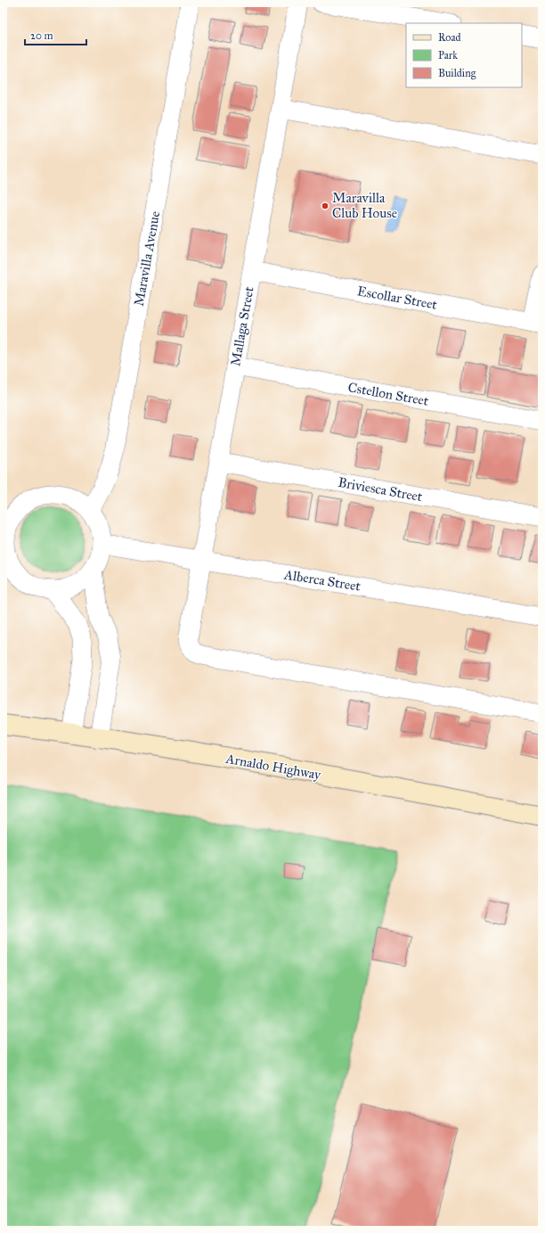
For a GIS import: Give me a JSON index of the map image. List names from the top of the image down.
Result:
{
  "streets": {
    "main road": ["Arnaldo Highway"],
    "street": [
      "Maravilla Avenue",
      "Escollar Street",
      "Mallaga Street",
      "Cstellon Street",
      "Briviesca Street",
      "Alberca Street"
    ]
  },
  "crossings": [
    ["Maravilla Avenue", "Alberca Street"],
    ["Escollar Street", "Mallaga Street"],
    ["Mallaga Street", "Cstellon Street"],
    ["Mallaga Street", "Briviesca Street"],
    ["Mallaga Street", "Alberca Street"]
  ],
  "places": ["Maravilla Club House"],
  "legend": ["Road", "Park", "Building"],
  "scale_bar": "20 m"
}
